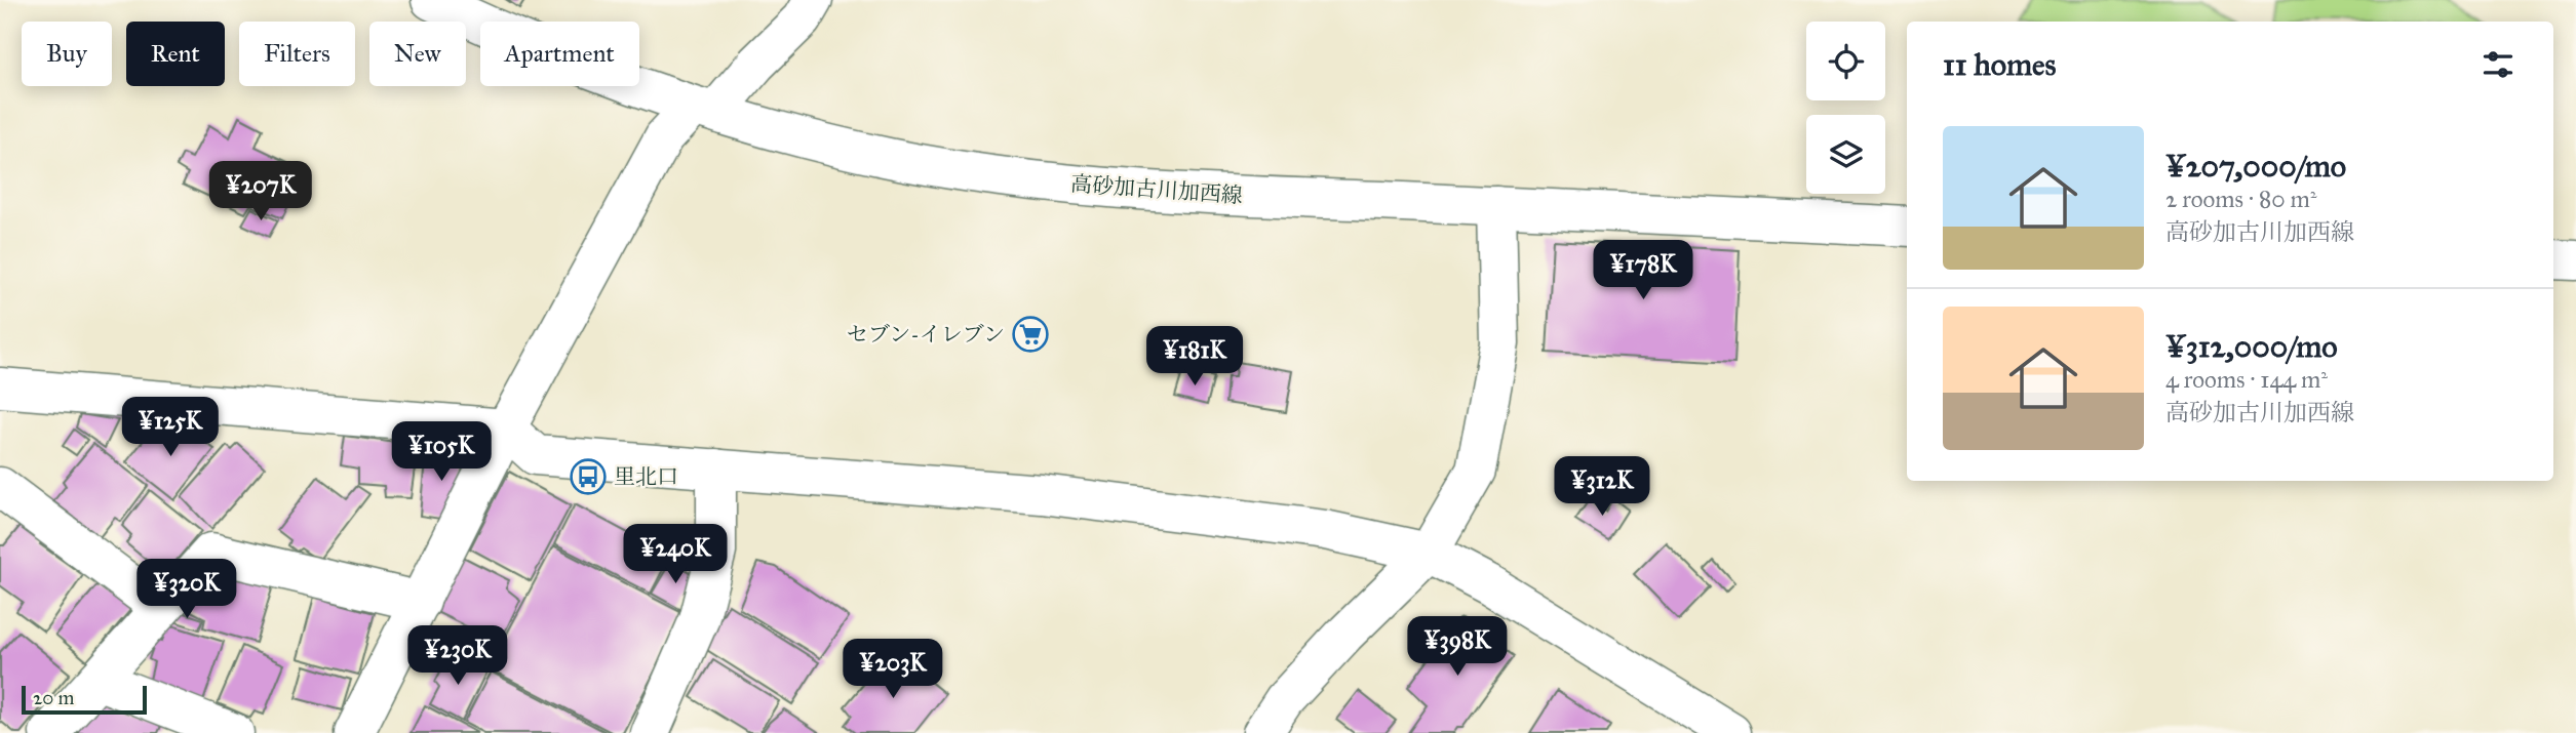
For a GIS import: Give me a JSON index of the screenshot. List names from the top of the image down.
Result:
{
  "streets": {
    "street": ["高砂加古川加西線"]
  },
  "places": {
    "supermarket": ["セブン-イレブン"],
    "bus stop": ["里北口"]
  },
  "scale_bar": "20 m",
  "page": {
    "chip": [
      "Buy",
      "Rent",
      "Filters",
      "New",
      "Apartment"
    ],
    "heading": "11 homes",
    "list": [
      {
        "name": "¥207,000/mo",
        "note": "2 rooms · 80 m² · 高砂加古川加西線"
      },
      {
        "name": "¥312,000/mo",
        "note": "4 rooms · 144 m² · 高砂加古川加西線"
      }
    ],
    "price": [
      "¥207K",
      "¥178K",
      "¥181K",
      "¥125K",
      "¥105K",
      "¥312K",
      "¥240K",
      "¥320K",
      "¥398K",
      "¥230K",
      "¥203K"
    ],
    "scale": "20 m"
  }
}
